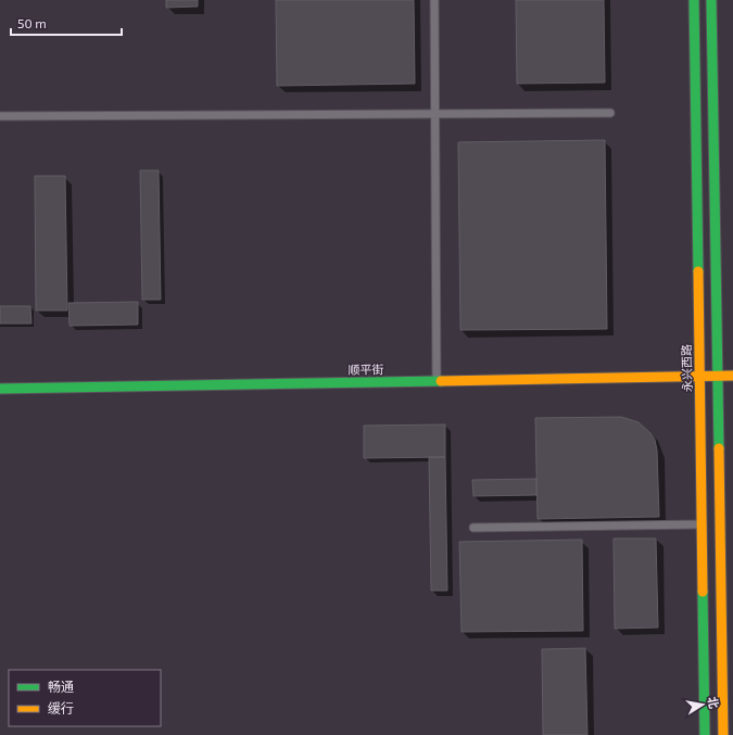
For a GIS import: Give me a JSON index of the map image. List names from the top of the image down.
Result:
{
  "streets": {
    "main road": ["永兴西路", "顺平街"]
  },
  "crossings": [
    ["永兴西路", "顺平街"]
  ],
  "legend": ["畅通", "缓行"],
  "scale_bar": "50 m",
  "north": "right"
}
